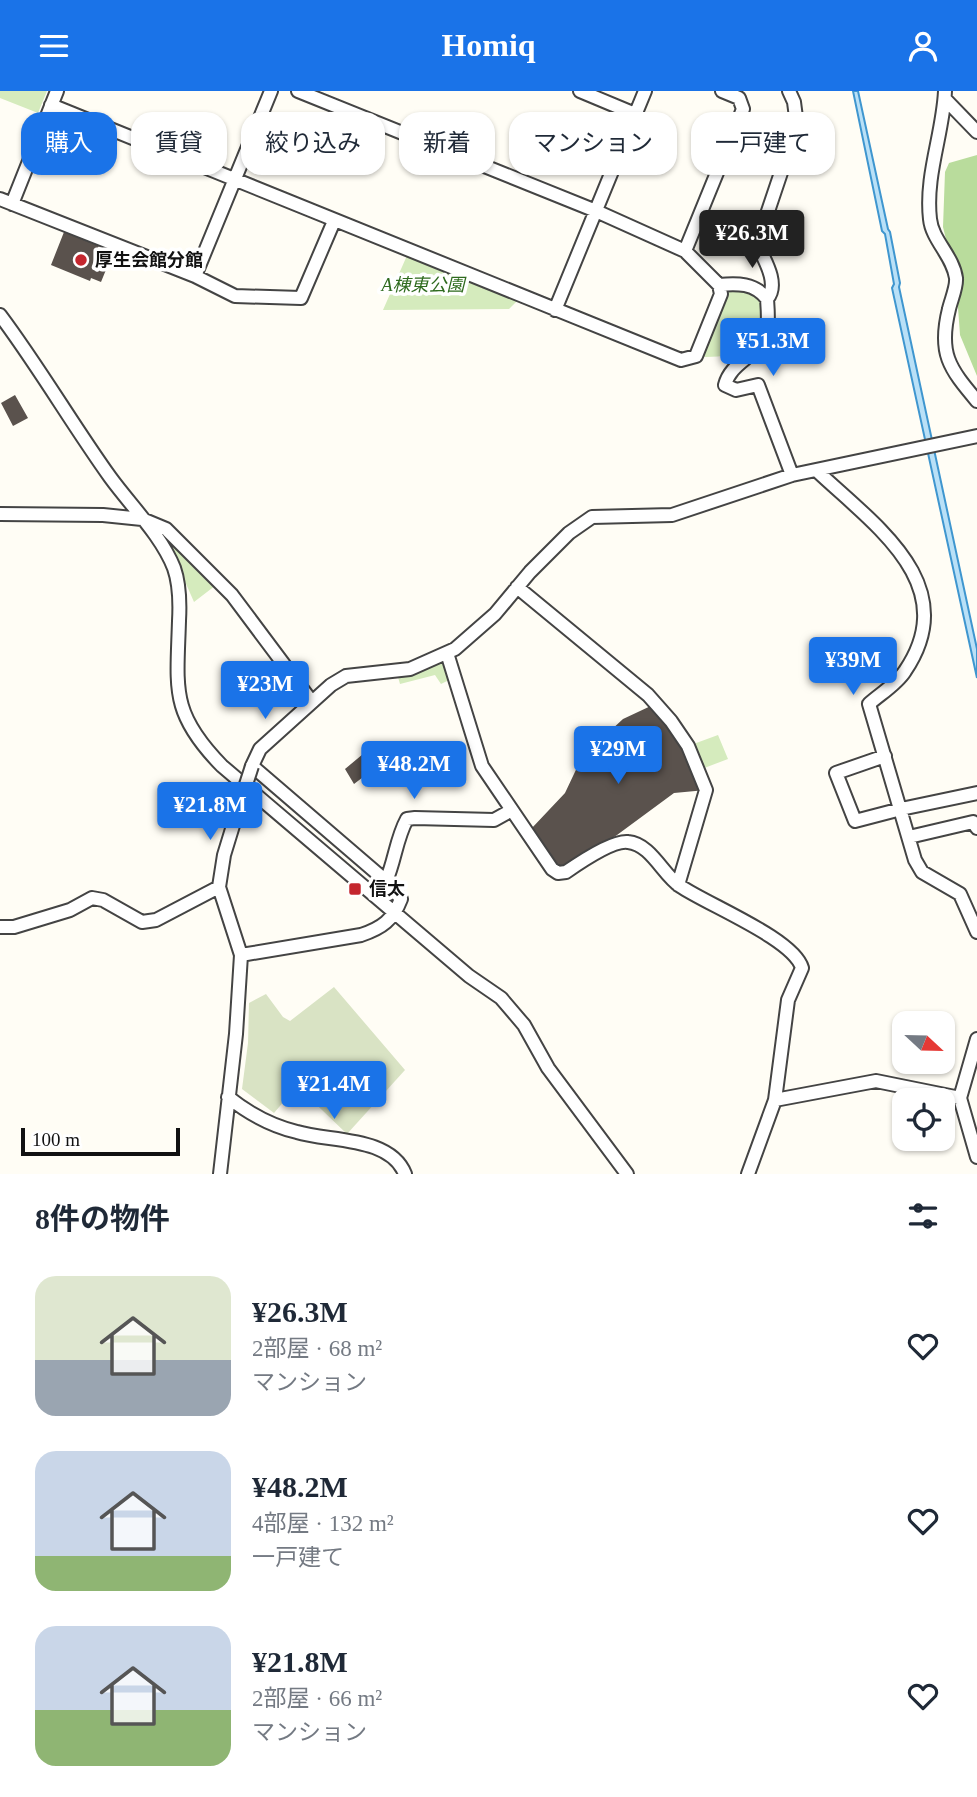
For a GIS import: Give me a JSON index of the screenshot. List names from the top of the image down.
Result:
{
  "parks": ["A棟東公園"],
  "places": {
    "other": ["厚生会館分館"],
    "transit": ["信太"]
  },
  "scale_bar": "100 m",
  "north": "right",
  "page": {
    "header": "Homiq",
    "chip": [
      "購入",
      "賃貸",
      "絞り込み",
      "新着",
      "マンション",
      "一戸建て"
    ],
    "price": [
      "¥26.3M",
      "¥51.3M",
      "¥39M",
      "¥23M",
      "¥29M",
      "¥48.2M",
      "¥21.8M",
      "¥21.4M"
    ],
    "scale": "100 m",
    "heading": "8件の物件",
    "list": [
      {
        "name": "¥26.3M",
        "note": "2部屋 · 68 m² · マンション"
      },
      {
        "name": "¥48.2M",
        "note": "4部屋 · 132 m² · 一戸建て"
      },
      {
        "name": "¥21.8M",
        "note": "2部屋 · 66 m² · マンション"
      }
    ]
  }
}
